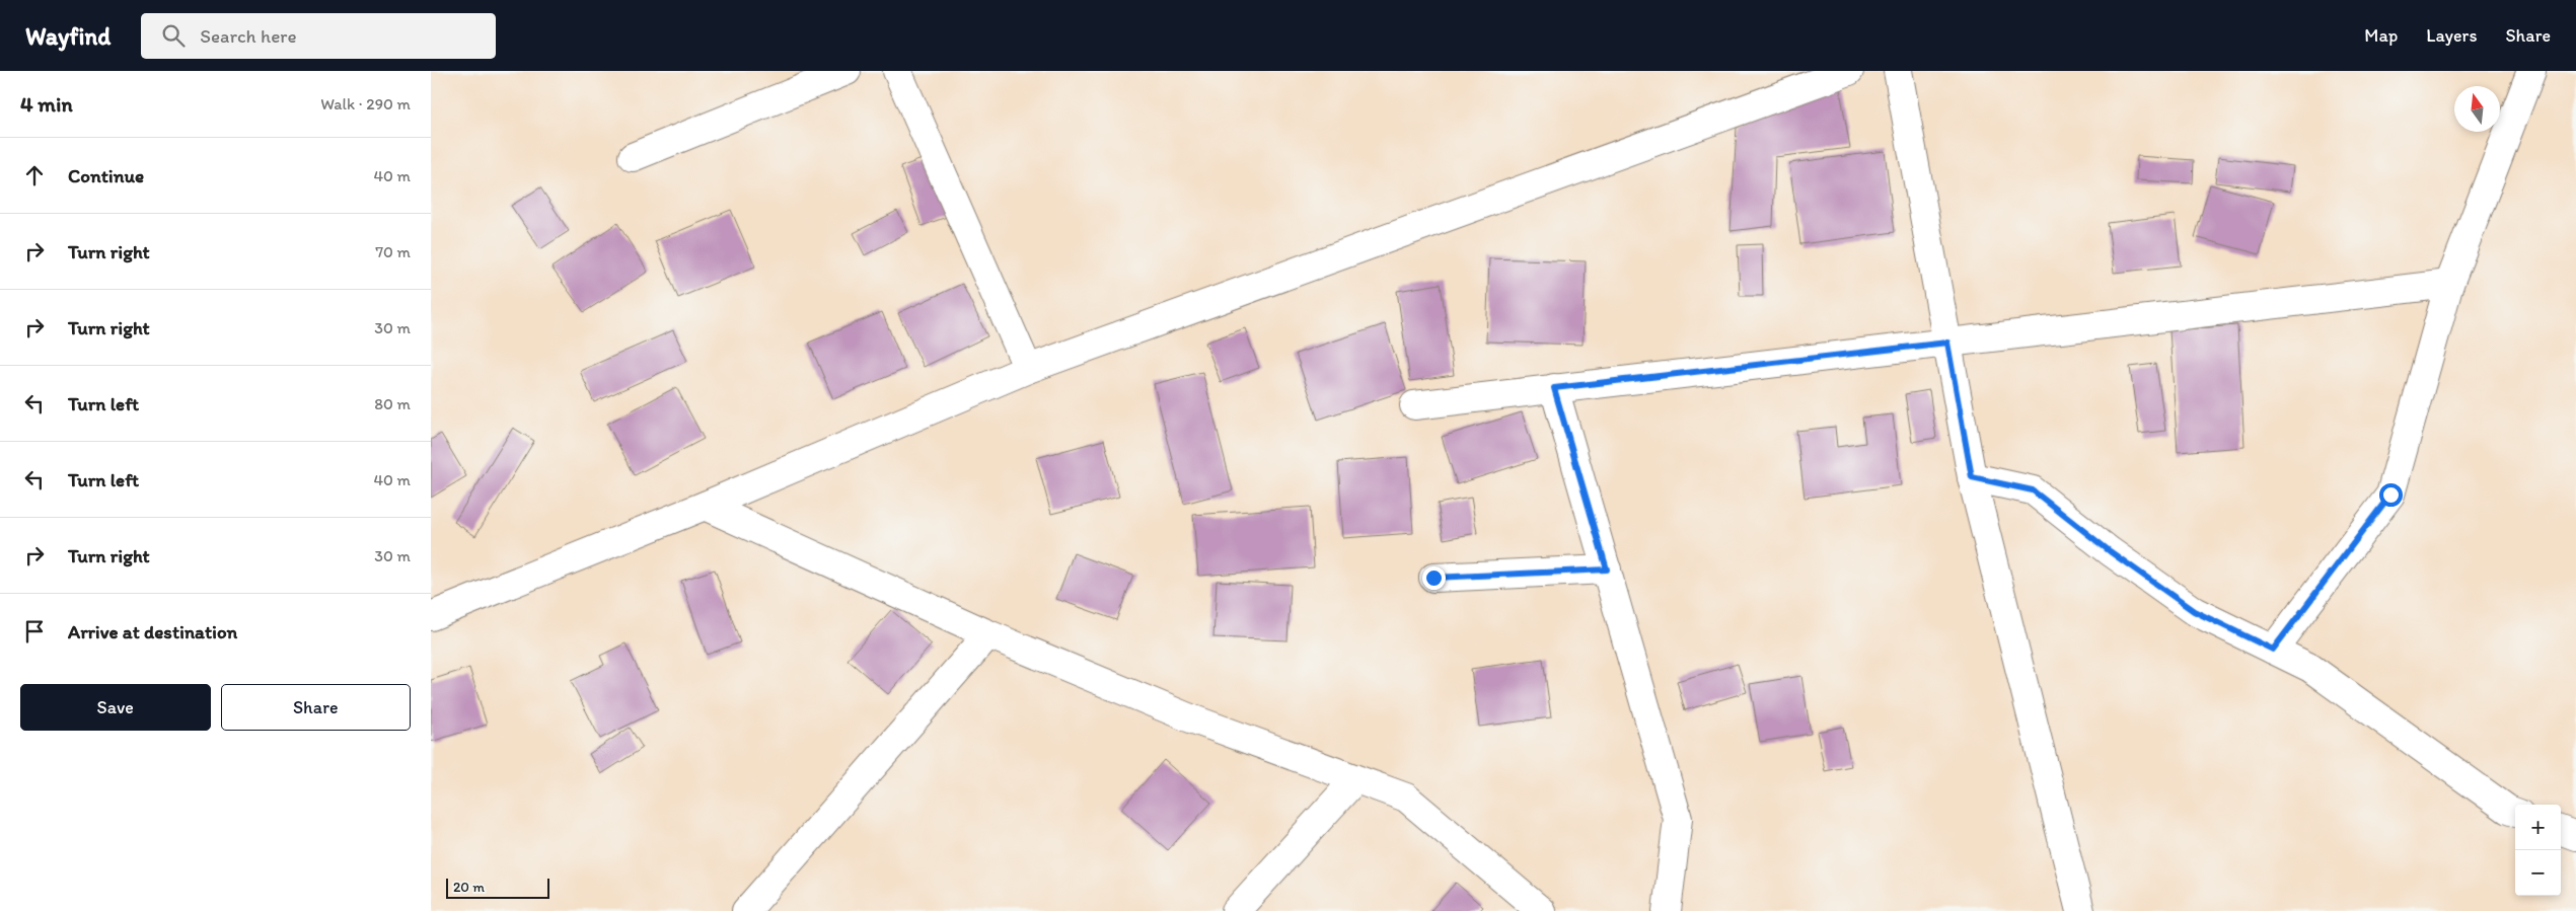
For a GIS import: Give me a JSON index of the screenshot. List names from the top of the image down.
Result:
{
  "scale_bar": "20 m",
  "north": "top",
  "page": {
    "header": "Wayfind",
    "search": "Search here",
    "nav": ["Map", "Layers", "Share"],
    "heading": ["4 min", "Walk · 290 m"],
    "list": [
      ["Continue", "40 m"],
      ["Turn right", "70 m"],
      ["Turn right", "30 m"],
      ["Turn left", "80 m"],
      ["Turn left", "40 m"],
      ["Turn right", "30 m"],
      "Arrive at destination"
    ],
    "buttons": ["Save", "Share"],
    "map_buttons": ["+", "−"],
    "scale": "20 m"
  }
}
